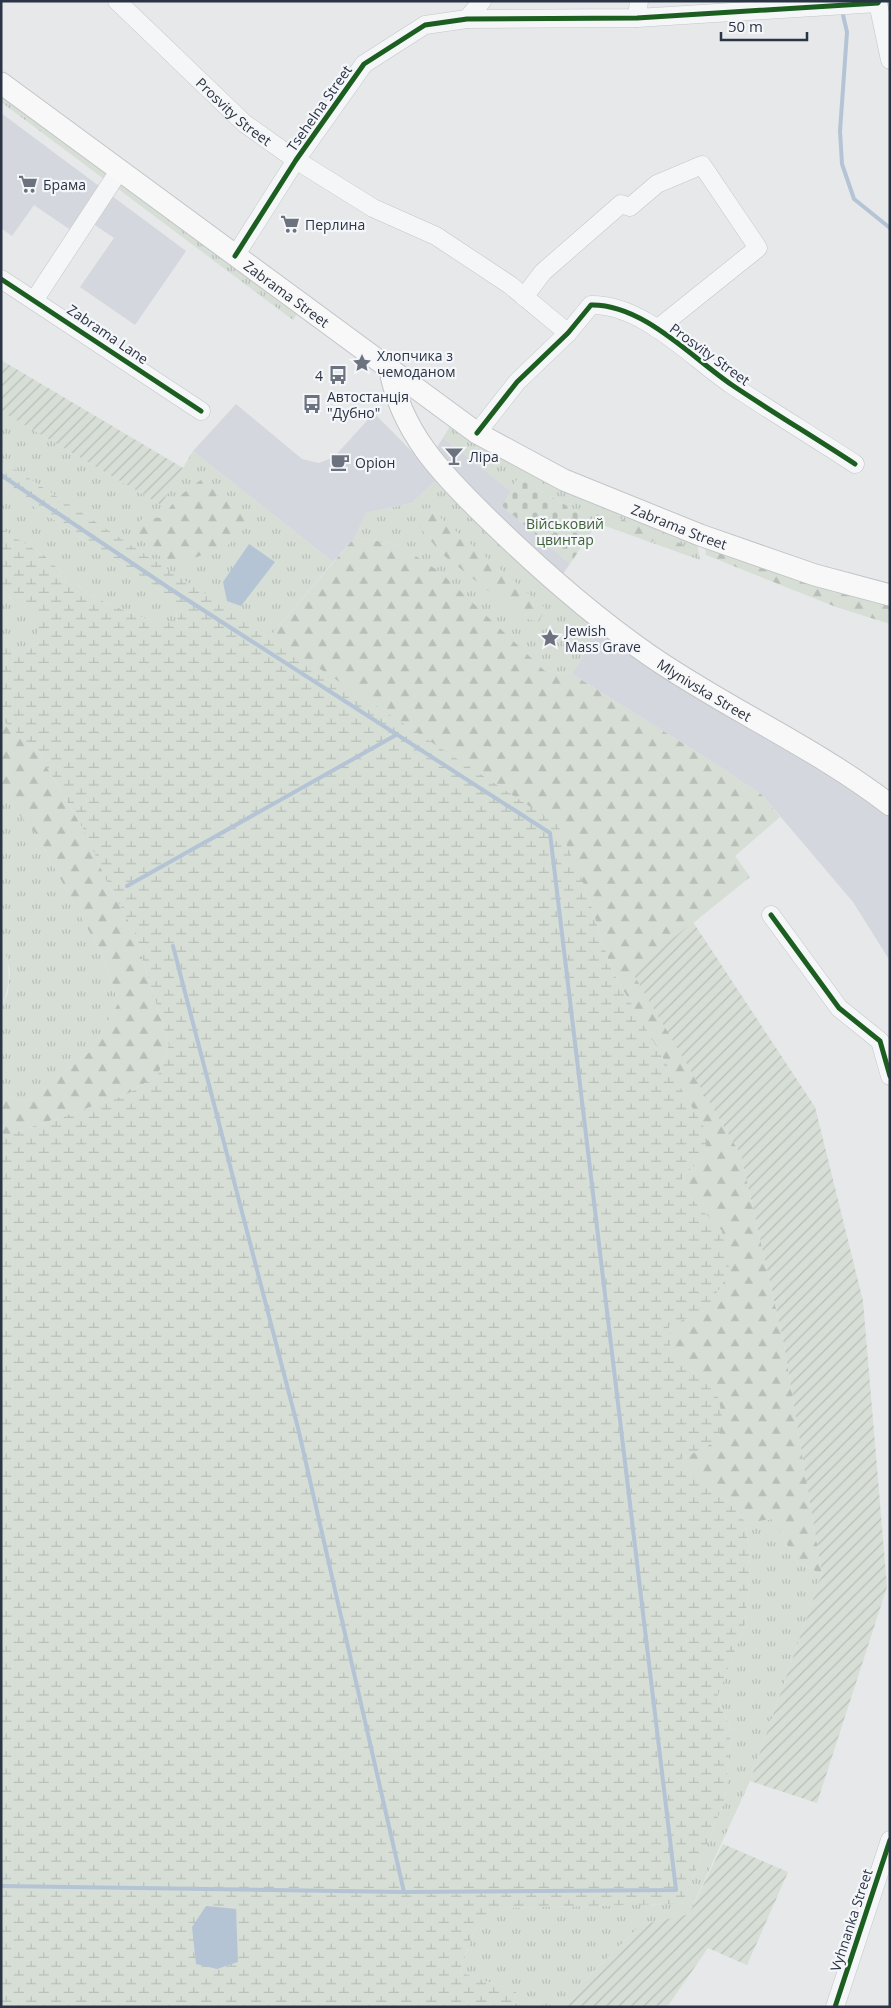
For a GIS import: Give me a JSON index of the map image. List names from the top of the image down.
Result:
{
  "streets": {
    "main road": ["Zabrama Street", "Mlynivska Street"],
    "street": [
      "Tsehelna Street",
      "Prosvity Street",
      "Zabrama Lane",
      "Vyhnanka Street"
    ]
  },
  "crossings": [
    ["Tsehelna Street", "Prosvity Street"],
    ["Tsehelna Street", "Zabrama Street"],
    ["Prosvity Street", "Zabrama Street"],
    ["Zabrama Street", "Mlynivska Street"]
  ],
  "parks": ["Військовий цвинтар"],
  "places": {
    "supermarket": ["Брама", "Перлина"],
    "place": ["Хлопчика з чемоданом", "Jewish Mass Grave"],
    "bus stop": ["4", "Автостанція \"Дубно\""],
    "bar": ["Ліра"],
    "cafe": ["Оріон"]
  },
  "scale_bar": "50 m"
}
